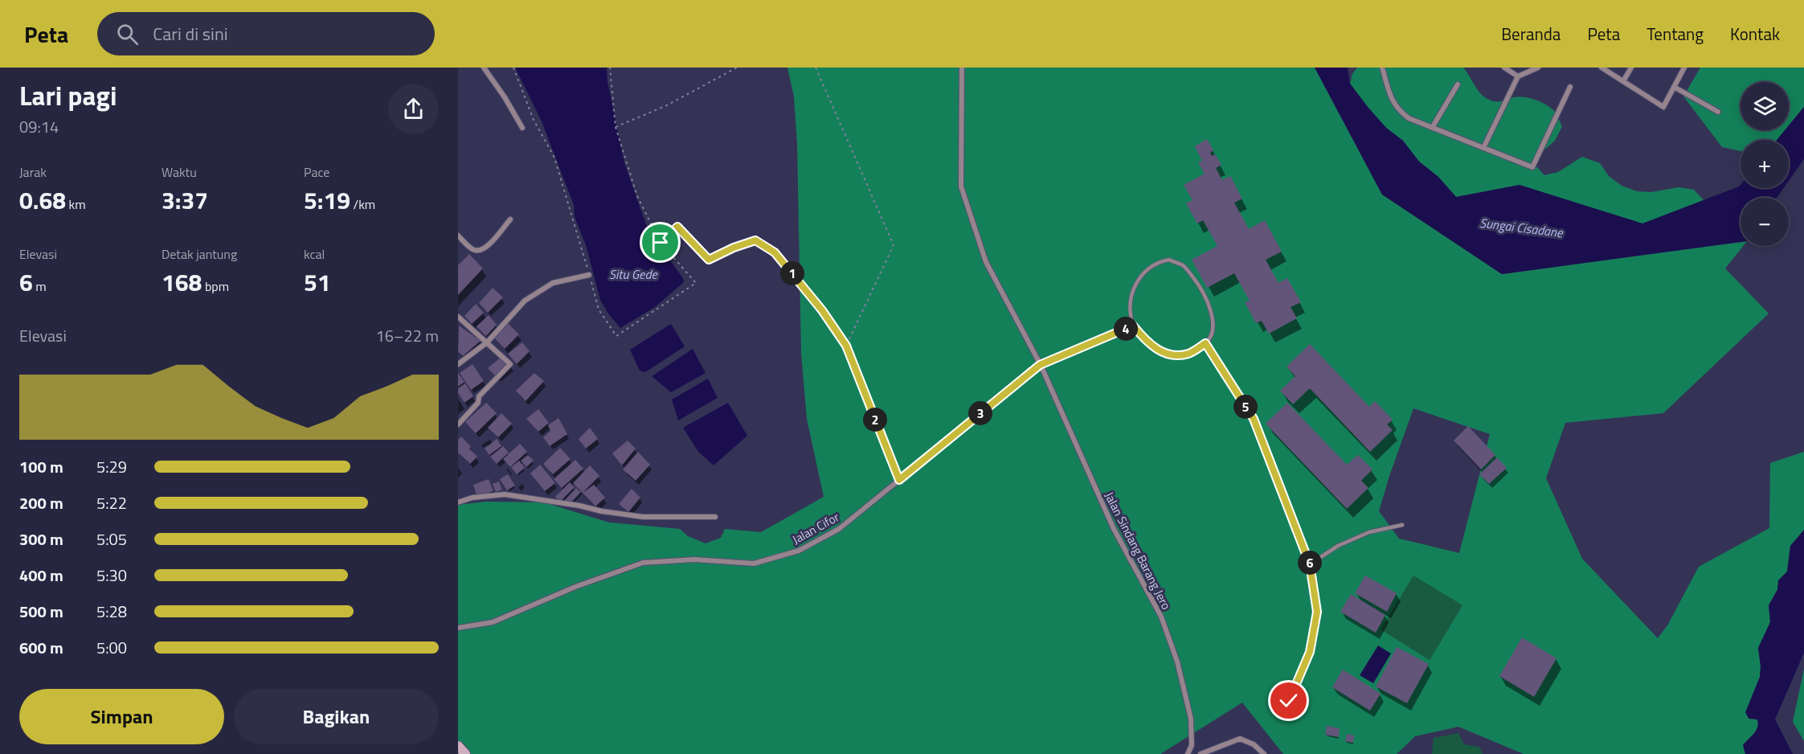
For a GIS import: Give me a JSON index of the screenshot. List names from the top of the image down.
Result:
{
  "streets": {
    "street": ["Jalan Cifor", "Jalan Sindang Barang Jero"]
  },
  "crossings": [
    ["Jalan Cifor", "Jalan Sindang Barang Jero"]
  ],
  "water": ["Sungai Cisadane", "Situ Gede"],
  "page": {
    "header": "Peta",
    "search": "Cari di sini",
    "nav": [
      "Beranda",
      "Peta",
      "Tentang",
      "Kontak"
    ],
    "heading": ["Lari pagi", "09:14"],
    "map_buttons": ["+", "−"],
    "stats": [
      ["Jarak", "0.68 km"],
      ["Waktu", "3:37"],
      ["Pace", "5:19 /km"],
      ["Elevasi", "6 m"],
      ["Detak jantung", "168 bpm"],
      ["kcal", "51"]
    ],
    "pins": [
      "1",
      "4",
      "5",
      "3",
      "2",
      "6"
    ],
    "chart": ["Elevasi", "16–22 m"],
    "list": [
      {
        "name": "100 m",
        "note": "5:29"
      },
      {
        "name": "200 m",
        "note": "5:22"
      },
      {
        "name": "300 m",
        "note": "5:05"
      },
      {
        "name": "400 m",
        "note": "5:30"
      },
      {
        "name": "500 m",
        "note": "5:28"
      },
      {
        "name": "600 m",
        "note": "5:00"
      }
    ],
    "buttons": ["Simpan", "Bagikan"]
  }
}
